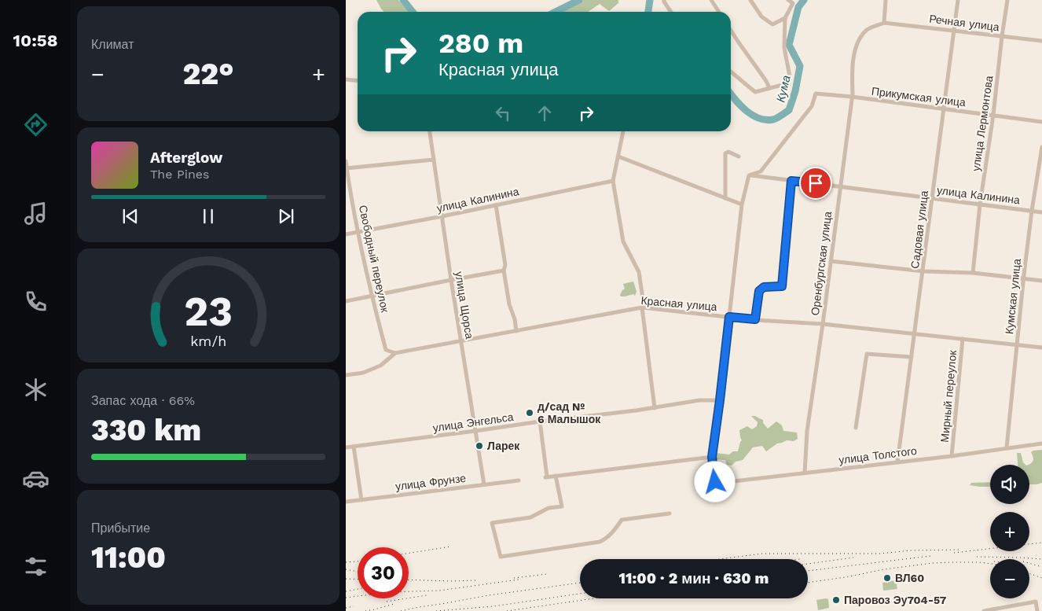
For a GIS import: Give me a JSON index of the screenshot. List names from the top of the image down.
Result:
{
  "streets": {
    "street": [
      "Речная улица",
      "Прикумская улица",
      "улица Лермонтова",
      "улица Калинина",
      "Садовая улица",
      "Свободный переулок",
      "Оренбургская улица",
      "Кумская улица",
      "Красная улица",
      "улица Щорса",
      "Мирный переулок",
      "улица Энгельса",
      "улица Толстого",
      "улица Фрунзе"
    ]
  },
  "crossings": [
    ["Речная улица", "улица Лермонтова"],
    ["Речная улица", "Садовая улица"],
    ["Речная улица", "Оренбургская улица"],
    ["Прикумская улица", "улица Лермонтова"],
    ["Прикумская улица", "улица Калинина"],
    ["Прикумская улица", "Садовая улица"],
    ["Прикумская улица", "Оренбургская улица"],
    ["улица Лермонтова", "улица Калинина"],
    ["улица Калинина", "Садовая улица"],
    ["улица Калинина", "Свободный переулок"],
    ["улица Калинина", "Оренбургская улица"],
    ["улица Калинина", "Кумская улица"],
    ["улица Калинина", "улица Щорса"],
    ["Садовая улица", "Красная улица"],
    ["Садовая улица", "улица Толстого"],
    ["Свободный переулок", "Красная улица"],
    ["Оренбургская улица", "Красная улица"],
    ["Оренбургская улица", "улица Толстого"],
    ["Кумская улица", "Красная улица"],
    ["Кумская улица", "улица Толстого"],
    ["Красная улица", "улица Щорса"],
    ["Красная улица", "Мирный переулок"],
    ["улица Щорса", "улица Энгельса"],
    ["улица Щорса", "улица Фрунзе"],
    ["Мирный переулок", "улица Толстого"]
  ],
  "water": ["Кума"],
  "places": [
    "д/сад № 6 Малышок",
    "Ларек",
    "ВЛ60",
    "Паровоз Эу704-57"
  ],
  "page": {
    "tabs": "10:58",
    "tile": [
      "Климат",
      ["Запас хода · 66%", "330 km"],
      ["Прибытие", "11:00"]
    ],
    "turn": ["280 m", "Красная улица"],
    "heat": ["−", "22°", "+"],
    "song": ["Afterglow", "The Pines"],
    "map_buttons": ["+", "−"],
    "limit": "30",
    "trip": "11:00 · 2 мин · 630 m",
    "gauge": ["23", "km/h"]
  }
}
